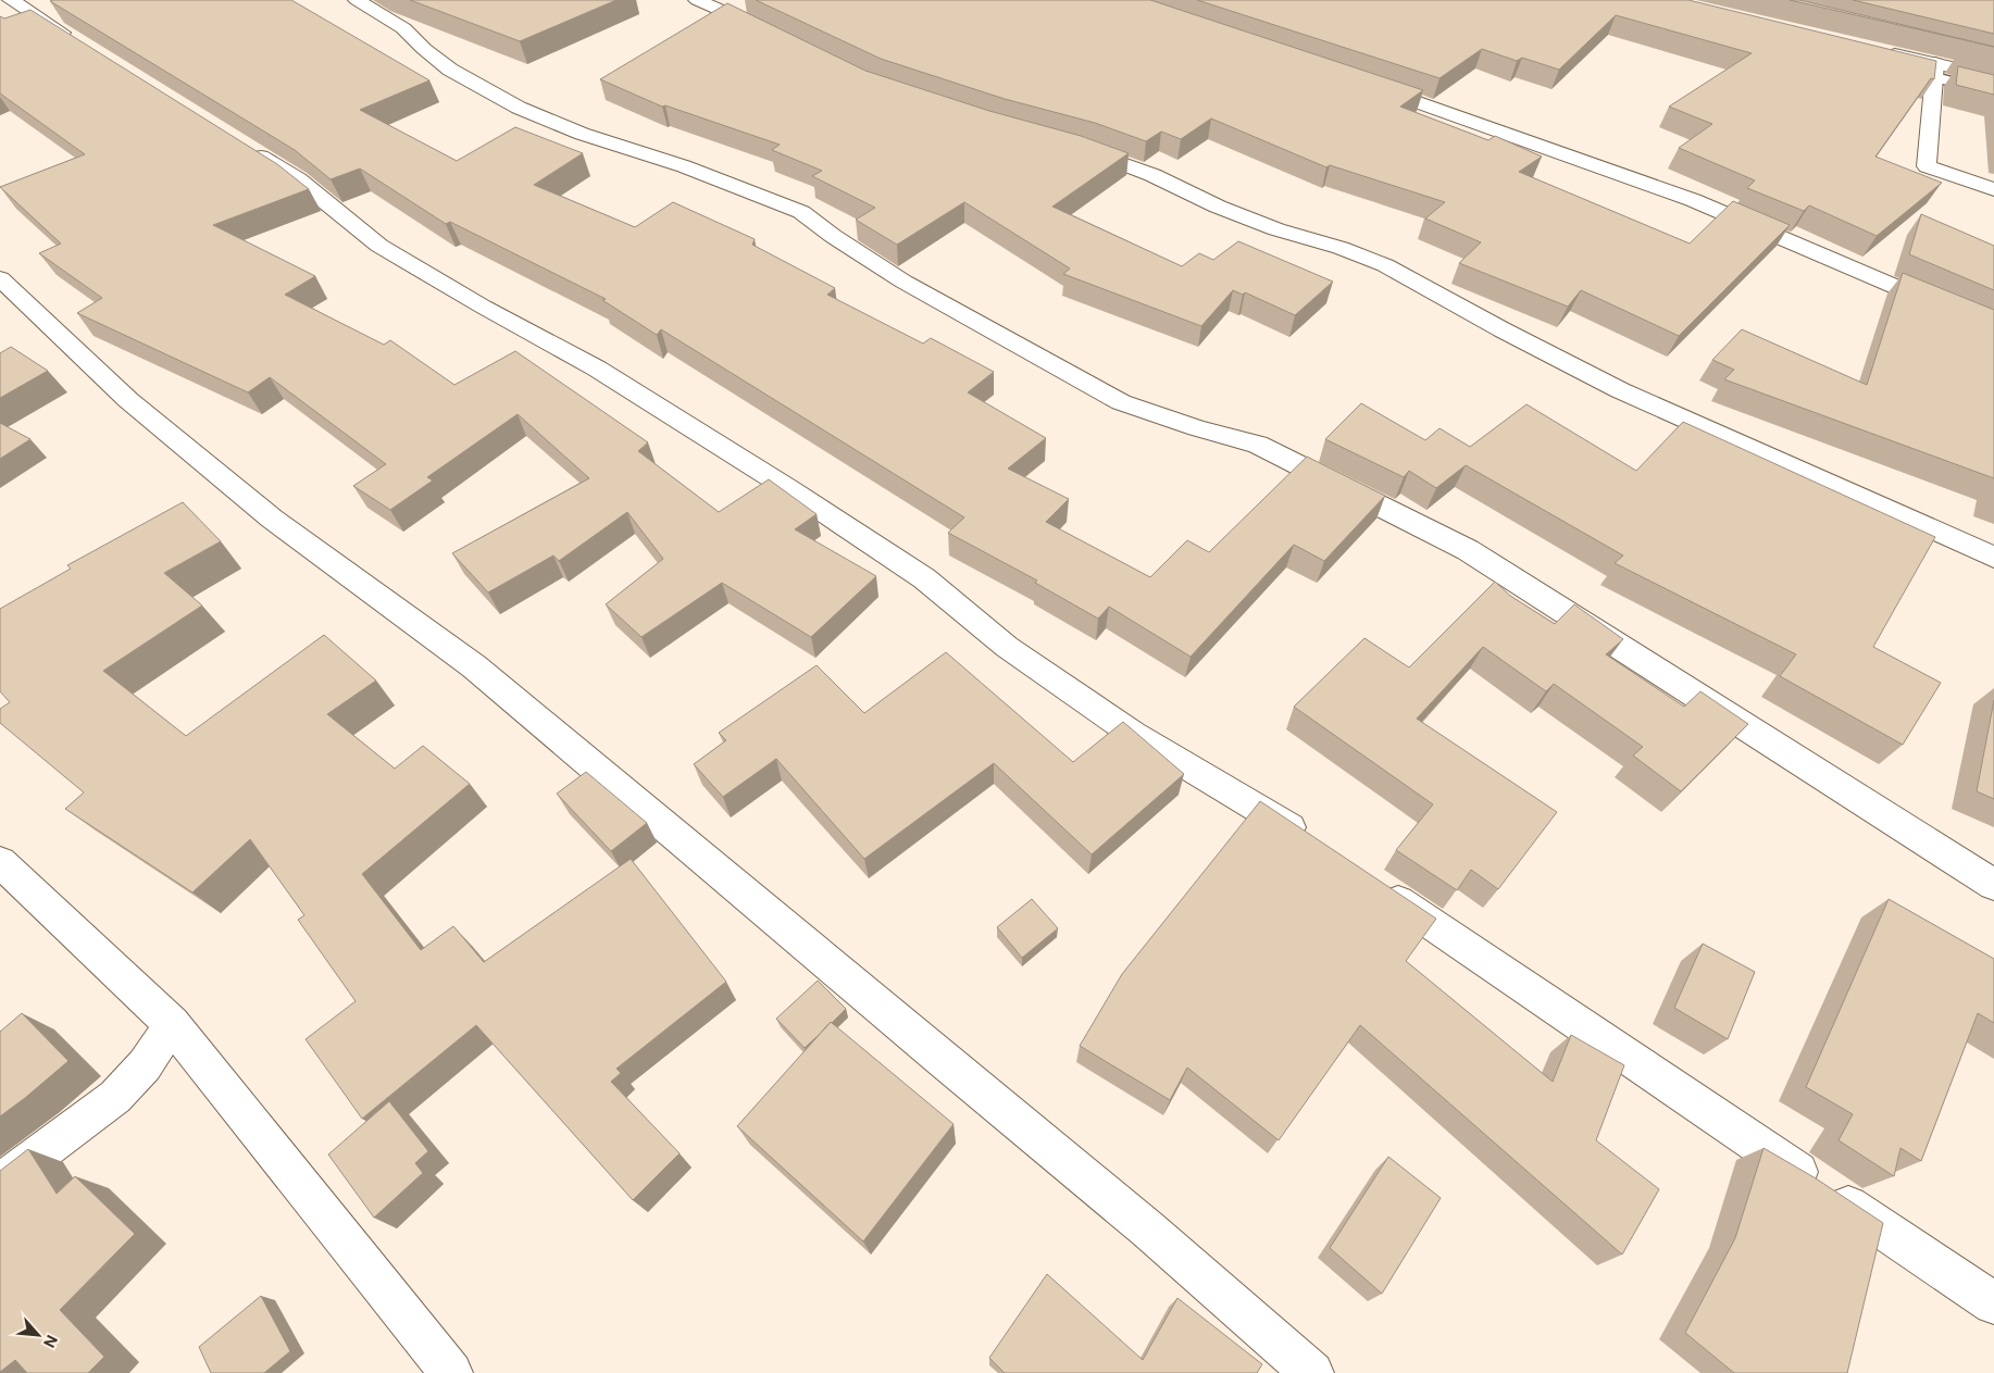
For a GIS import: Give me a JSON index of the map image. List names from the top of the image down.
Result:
{
  "north": "bottom right"
}
